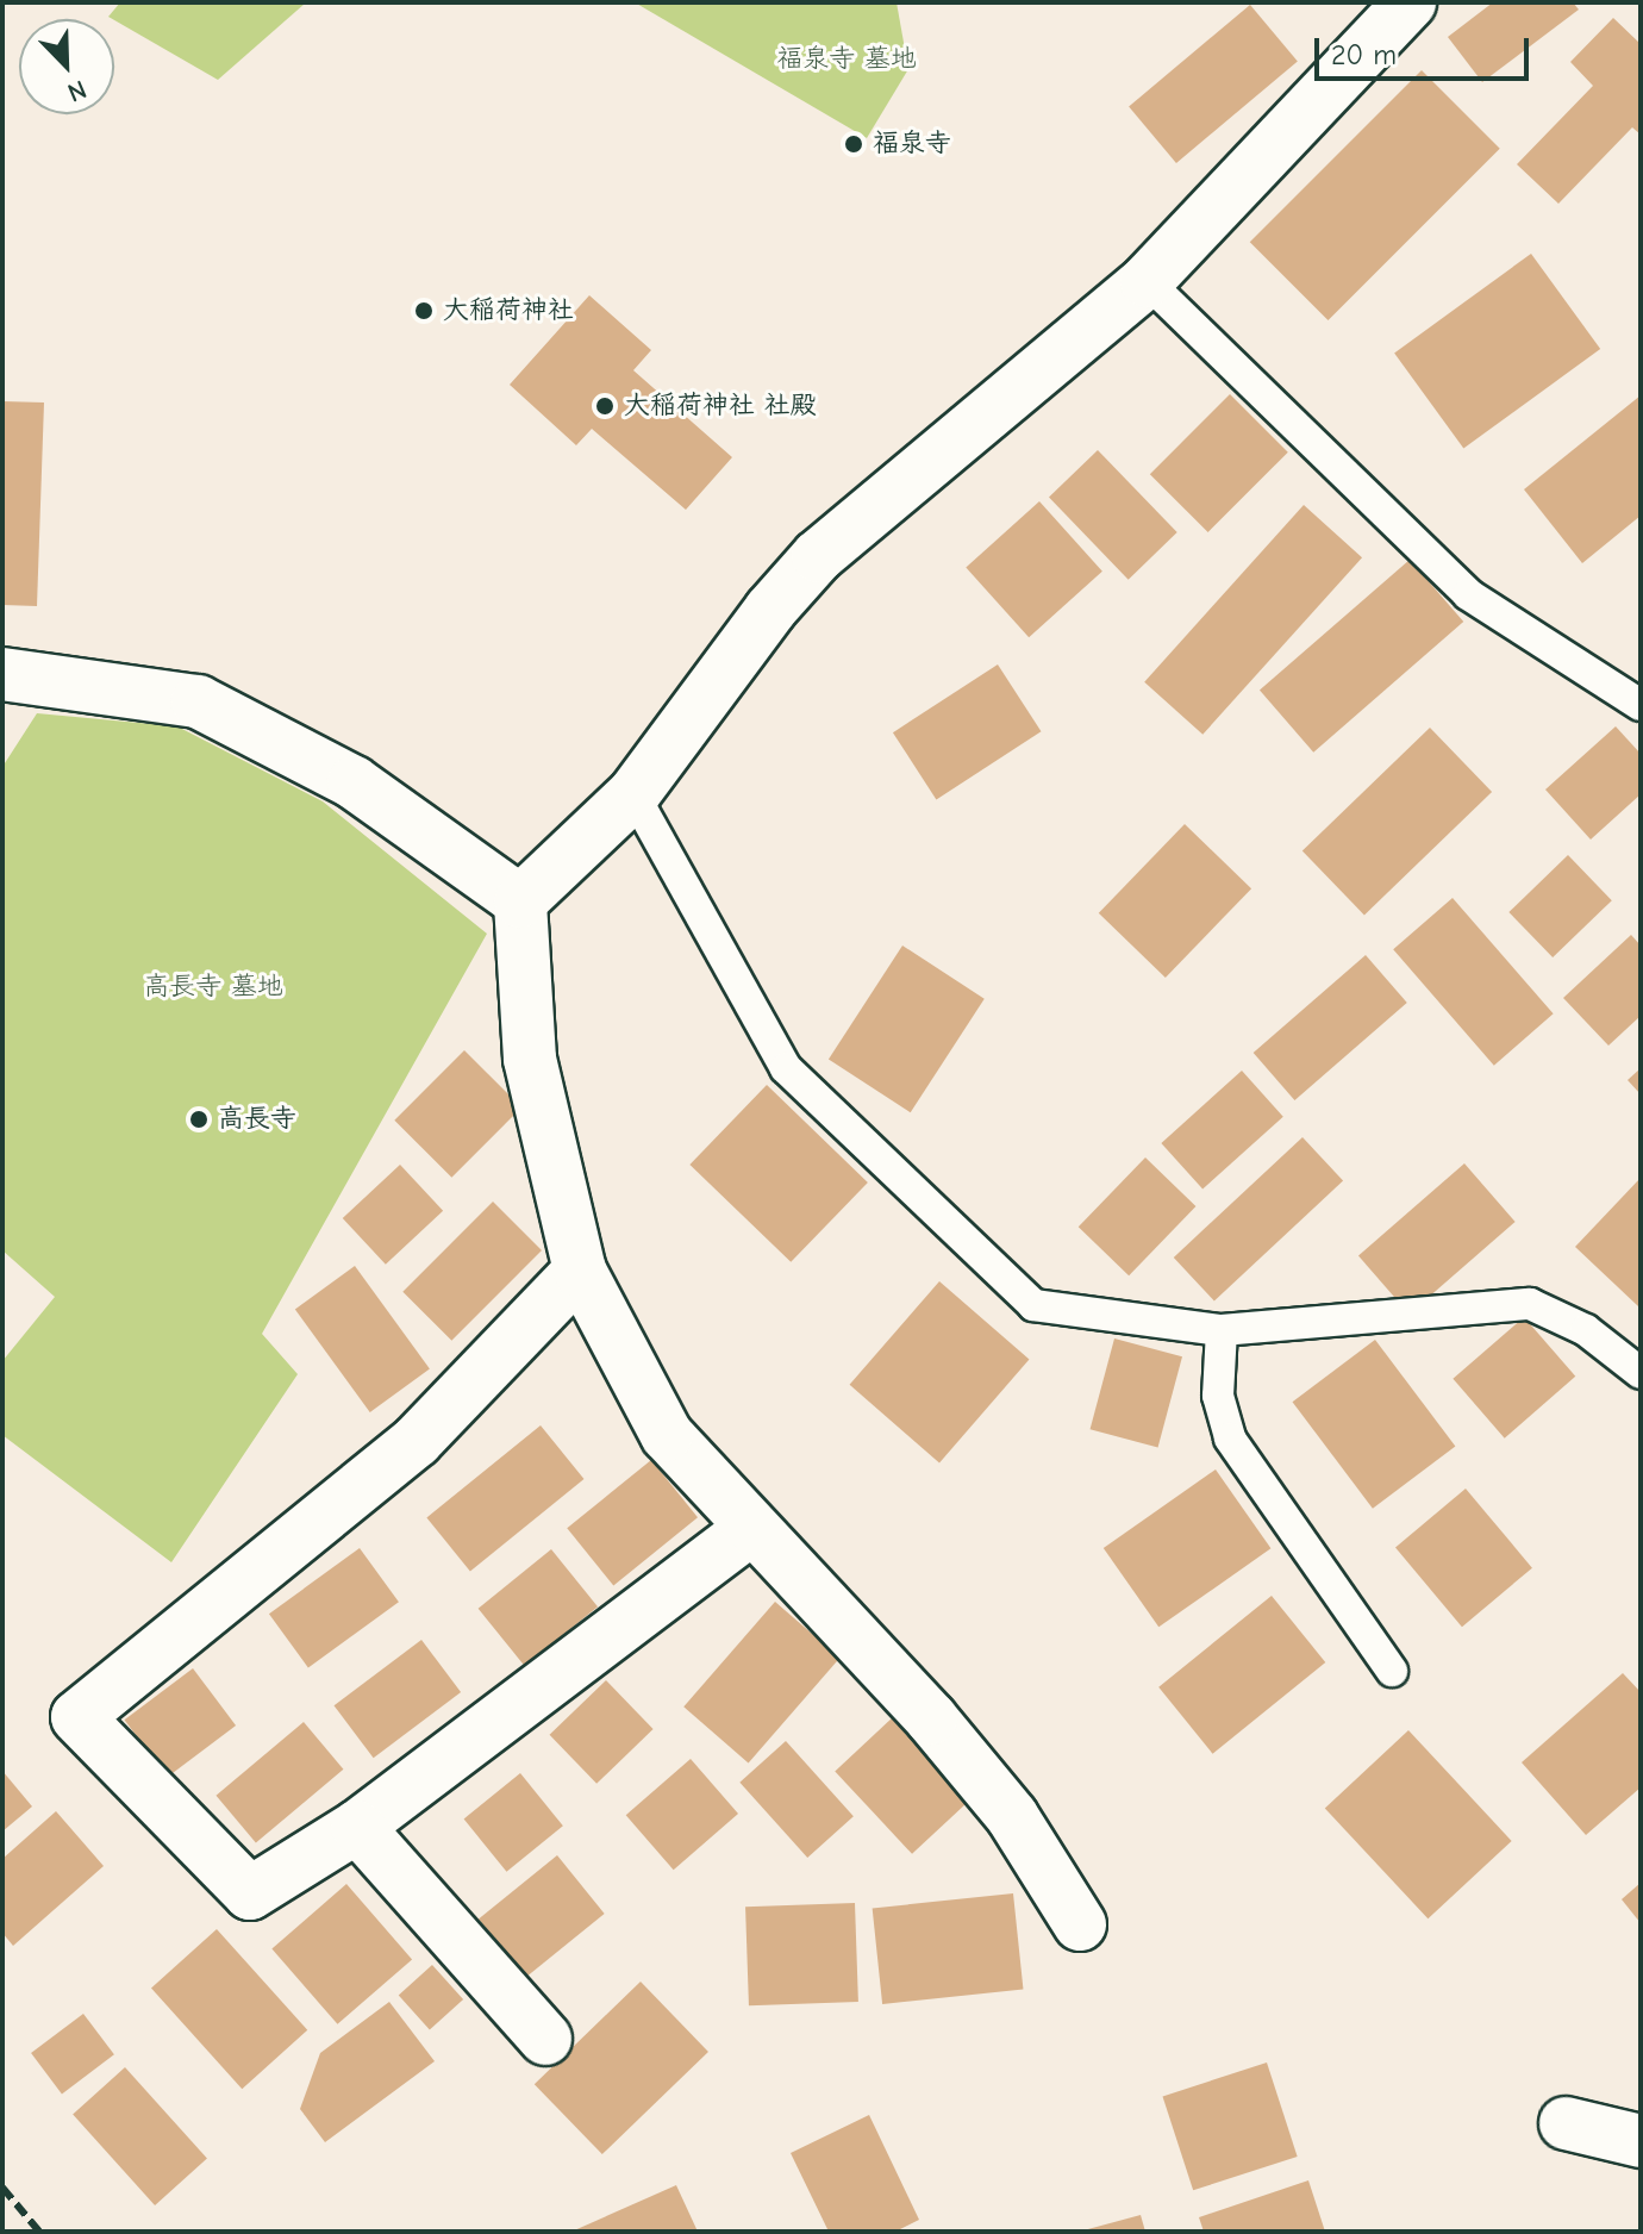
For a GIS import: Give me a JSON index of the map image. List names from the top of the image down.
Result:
{
  "parks": ["福泉寺 墓地", "高長寺 墓地"],
  "places": [
    "福泉寺",
    "大稲荷神社",
    "大稲荷神社 社殿",
    "高長寺"
  ],
  "scale_bar": "20 m",
  "north": "bottom right"
}
